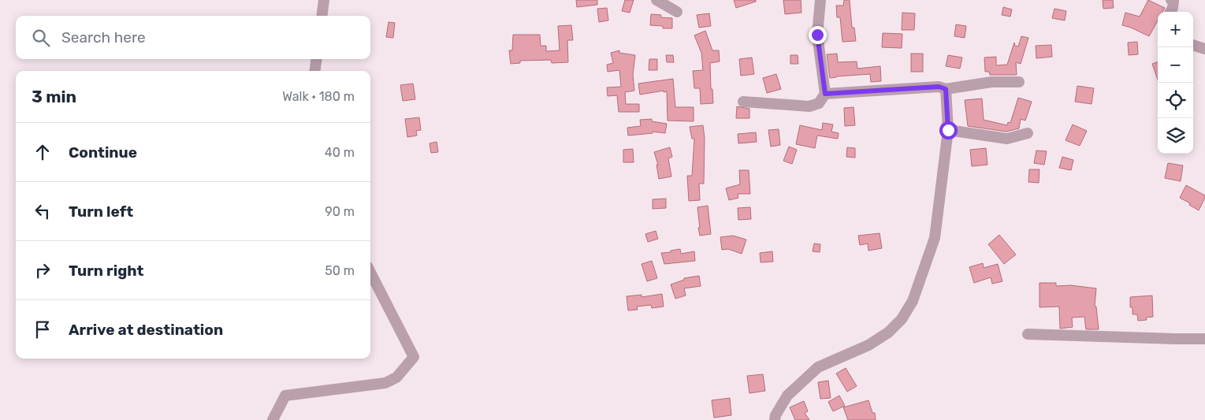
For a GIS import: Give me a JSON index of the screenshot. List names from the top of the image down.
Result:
{
  "page": {
    "map_buttons": ["+", "−"],
    "search": "Search here",
    "heading": ["3 min", "Walk · 180 m"],
    "list": [
      ["Continue", "40 m"],
      ["Turn left", "90 m"],
      ["Turn right", "50 m"],
      "Arrive at destination"
    ]
  }
}
